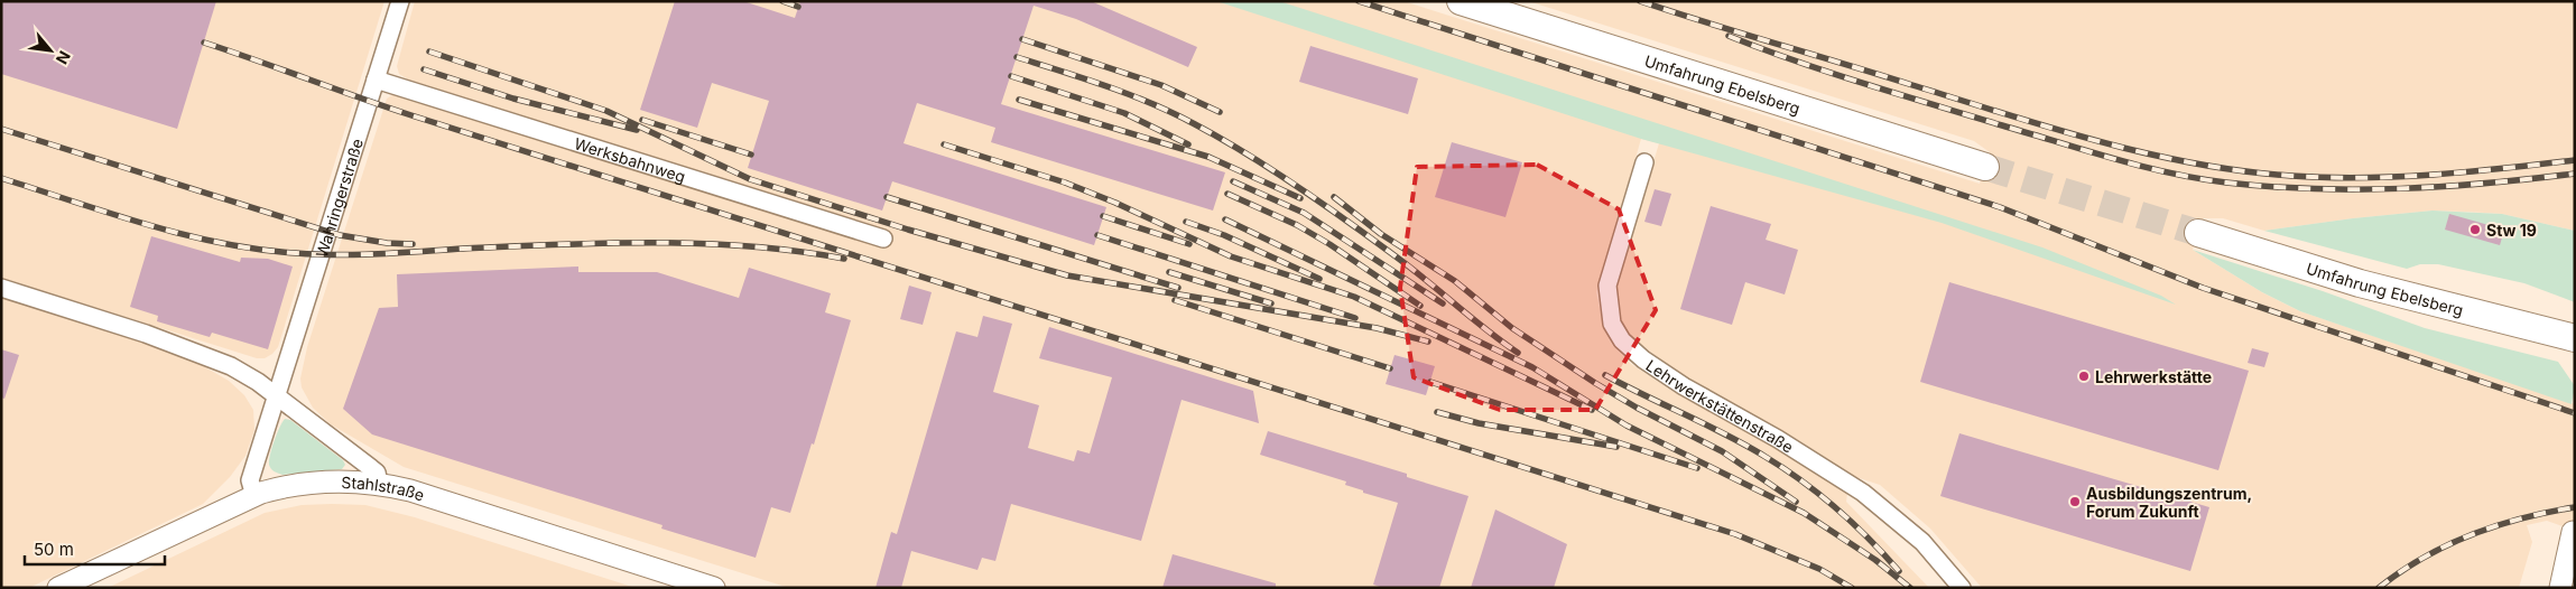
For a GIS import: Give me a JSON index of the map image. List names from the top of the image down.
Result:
{
  "streets": {
    "main road": ["Umfahrung Ebelsberg"],
    "street": [
      "Werksbahnweg",
      "Wahringerstraße",
      "Lehrwerkstättenstraße",
      "Stahlstraße"
    ]
  },
  "crossings": [
    ["Werksbahnweg", "Wahringerstraße"],
    ["Wahringerstraße", "Stahlstraße"]
  ],
  "places": ["Stw 19", "Lehrwerkstätte", "Ausbildungszentrum, Forum Zukunft"],
  "scale_bar": "50 m",
  "north": "bottom right"
}
